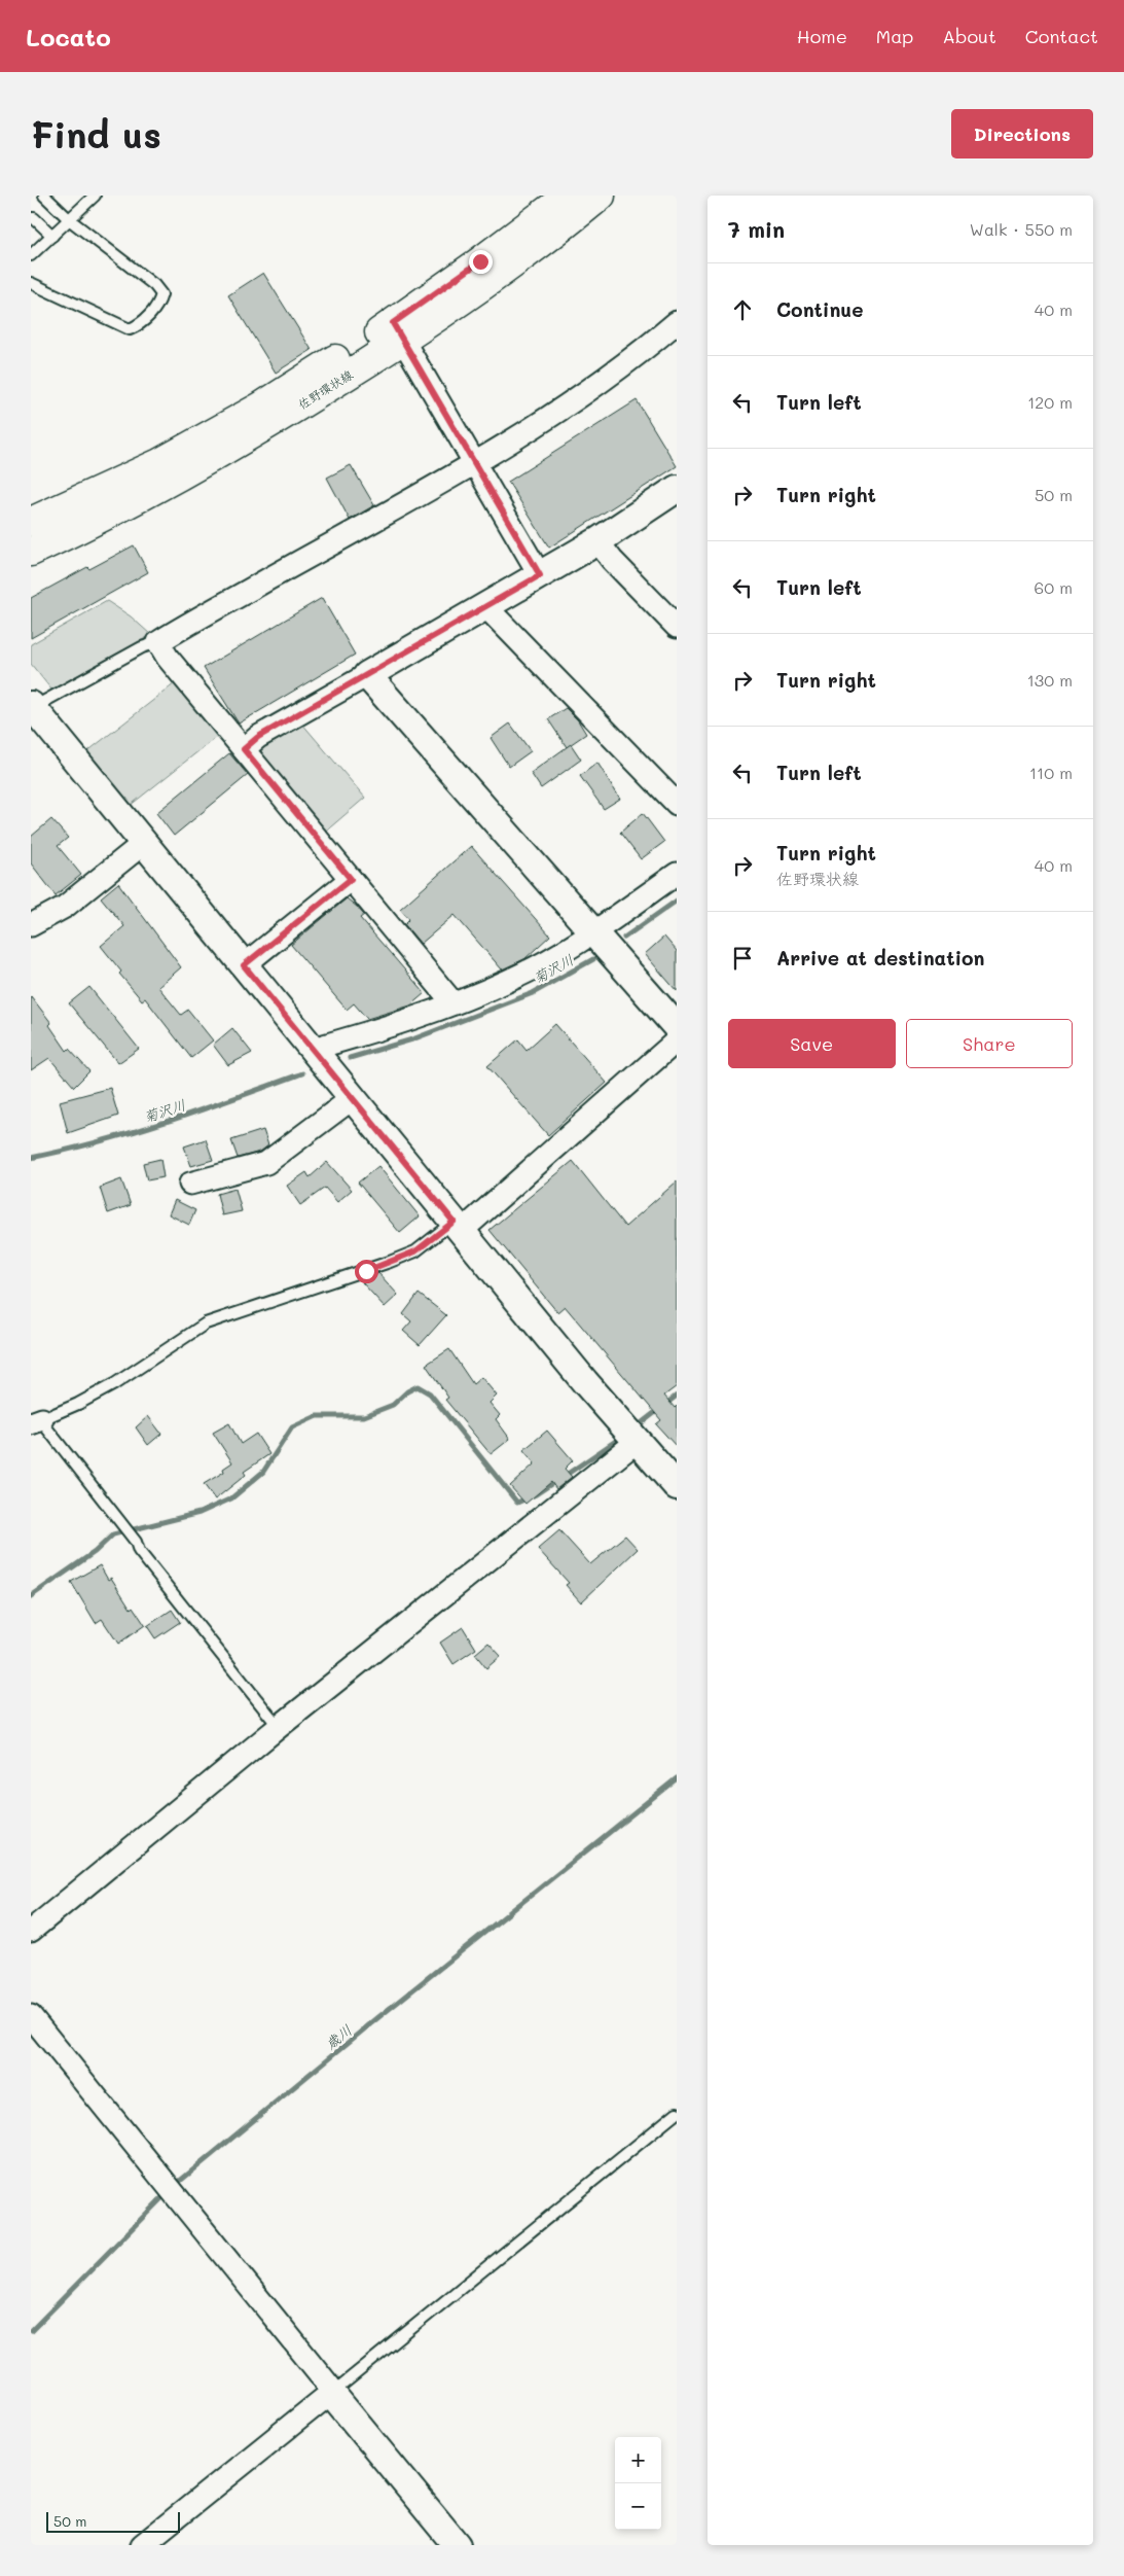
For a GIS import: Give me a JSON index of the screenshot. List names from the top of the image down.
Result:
{
  "streets": {
    "main road": ["佐野環状線"]
  },
  "water": ["菊沢川", "歳川"],
  "scale_bar": "50 m",
  "page": {
    "header": "Locato",
    "nav": [
      "Home",
      "Map",
      "About",
      "Contact"
    ],
    "buttons": [
      "Directions",
      ["Save", "Share"]
    ],
    "title": "Find us",
    "heading": ["7 min", "Walk · 550 m"],
    "list": [
      ["Continue", "40 m"],
      ["Turn left", "120 m"],
      ["Turn right", "50 m"],
      ["Turn left", "60 m"],
      ["Turn right", "130 m"],
      ["Turn left", "110 m"],
      ["Turn right", "佐野環状線", "40 m"],
      "Arrive at destination"
    ],
    "map_buttons": ["+", "−"],
    "scale": "50 m"
  }
}
